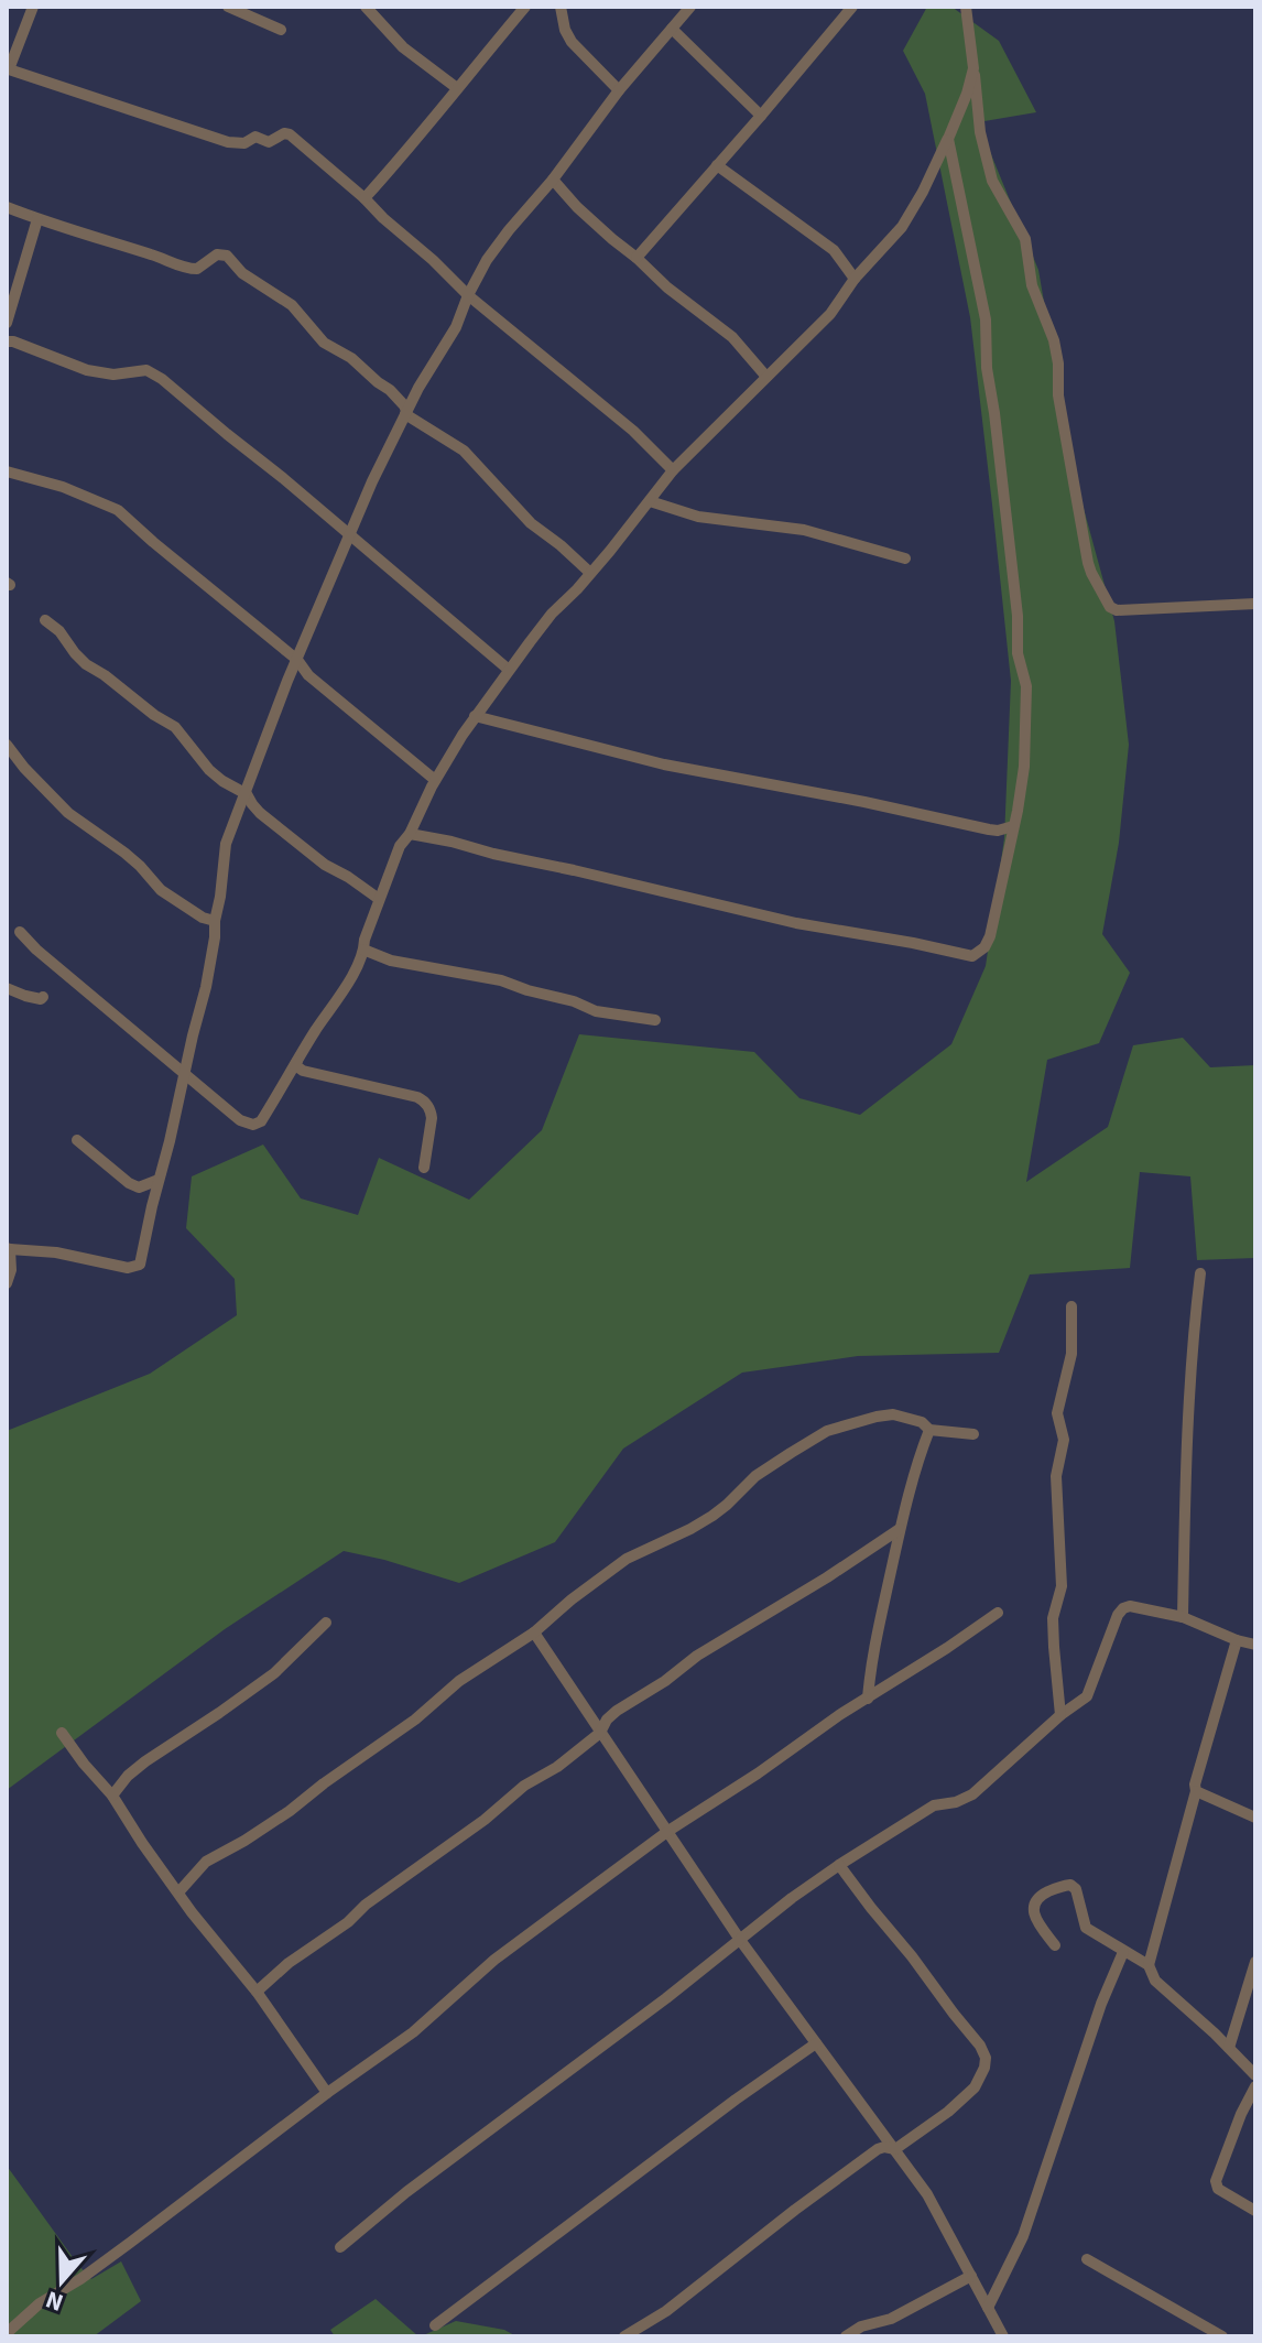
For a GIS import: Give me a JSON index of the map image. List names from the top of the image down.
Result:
{
  "north": "bottom"
}
